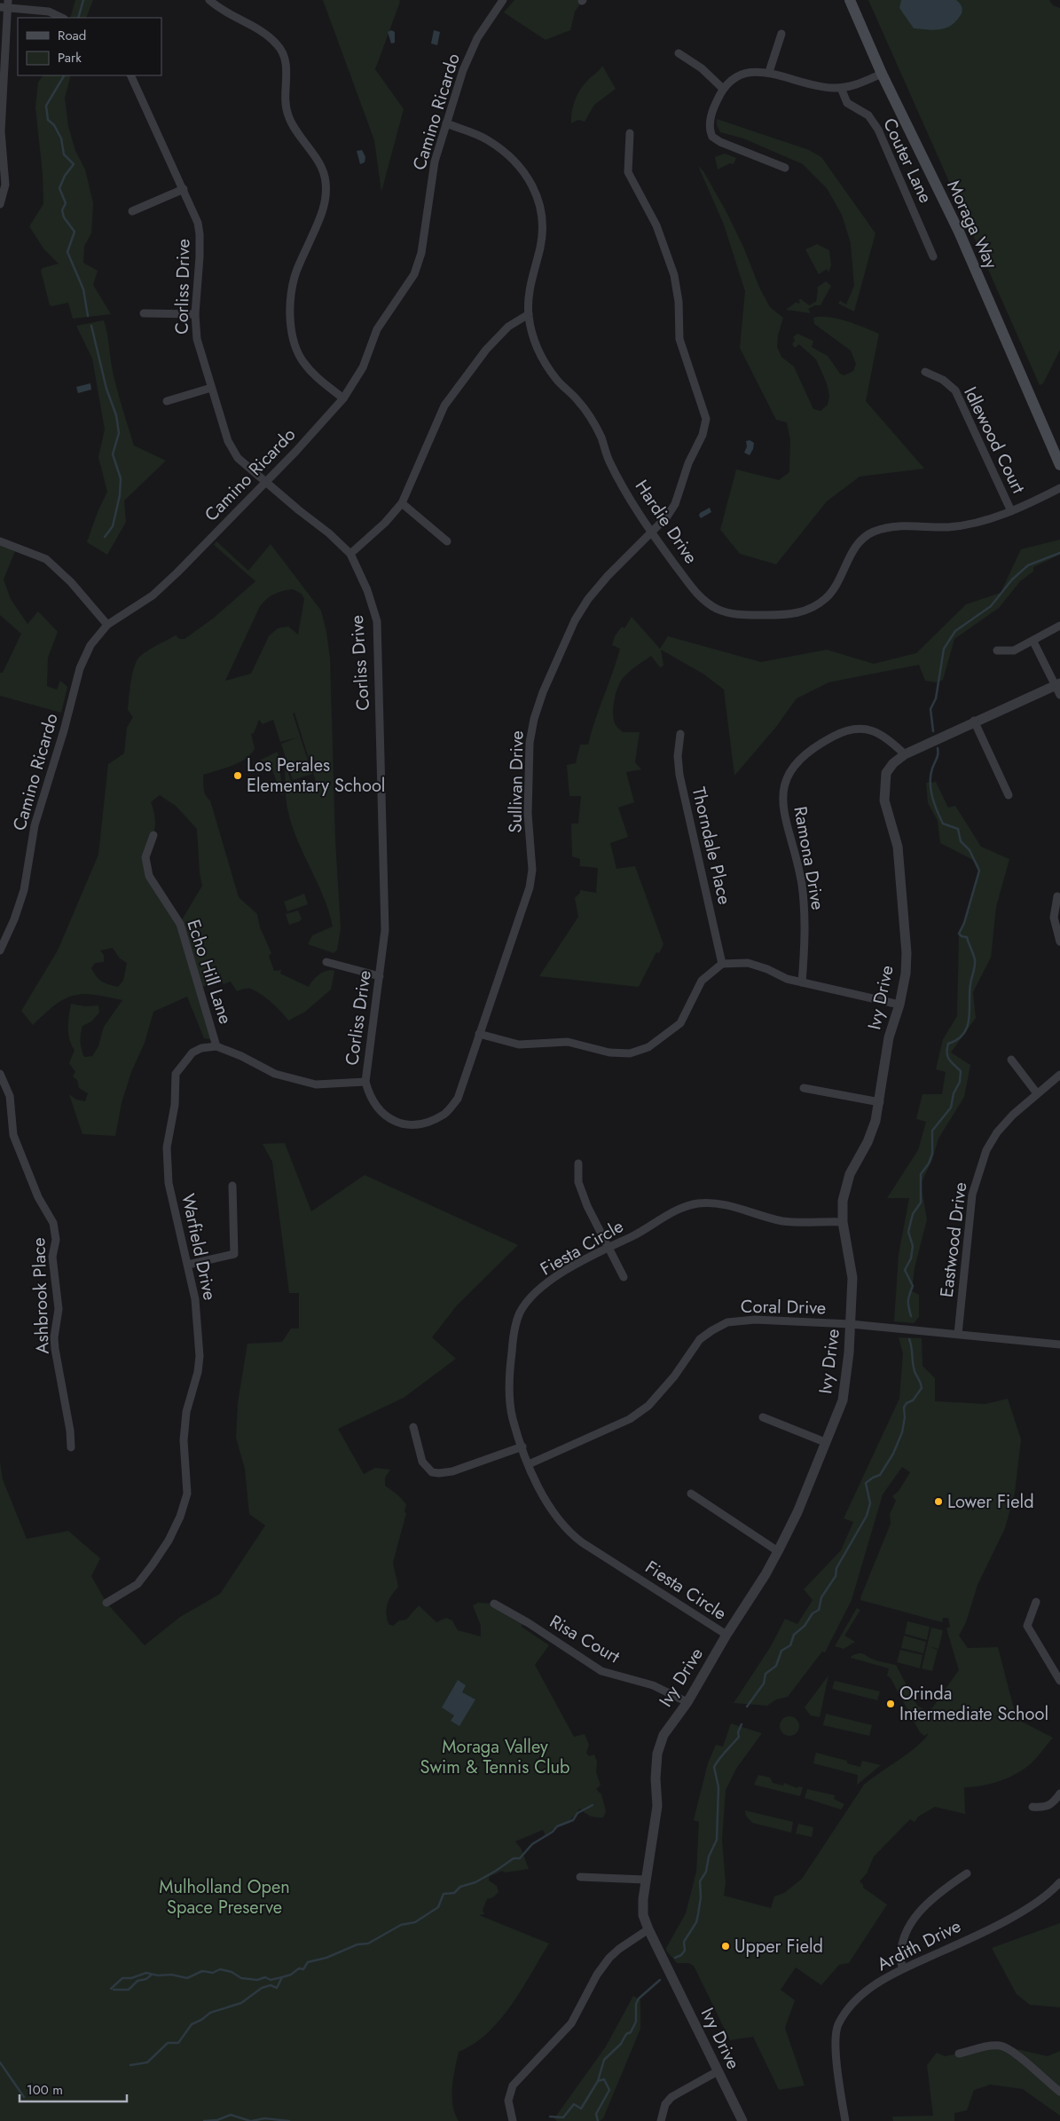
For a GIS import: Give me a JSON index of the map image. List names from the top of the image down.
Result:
{
  "streets": {
    "main road": ["Moraga Way"],
    "street": [
      "Camino Ricardo",
      "Couter Lane",
      "Corliss Drive",
      "Idlewood Court",
      "Hardie Drive",
      "Sullivan Drive",
      "Thorndale Place",
      "Ramona Drive",
      "Echo Hill Lane",
      "Ivy Drive",
      "Eastwood Drive",
      "Warfield Drive",
      "Fiesta Circle",
      "Ashbrook Place",
      "Coral Drive",
      "Risa Court",
      "Ardith Drive"
    ]
  },
  "crossings": [
    ["Camino Ricardo", "Corliss Drive"],
    ["Camino Ricardo", "Hardie Drive"],
    ["Corliss Drive", "Sullivan Drive"],
    ["Idlewood Court", "Hardie Drive"],
    ["Hardie Drive", "Sullivan Drive"],
    ["Ramona Drive", "Ivy Drive"],
    ["Echo Hill Lane", "Warfield Drive"],
    ["Ivy Drive", "Fiesta Circle"],
    ["Ivy Drive", "Coral Drive"],
    ["Ivy Drive", "Risa Court"],
    ["Eastwood Drive", "Coral Drive"],
    ["Fiesta Circle", "Coral Drive"]
  ],
  "parks": ["Moraga Valley Swim & Tennis Club", "Mulholland Open Space Preserve"],
  "places": [
    "Los Perales Elementary School",
    "Lower Field",
    "Orinda Intermediate School",
    "Upper Field"
  ],
  "legend": ["Road", "Park"],
  "scale_bar": "100 m"
}
